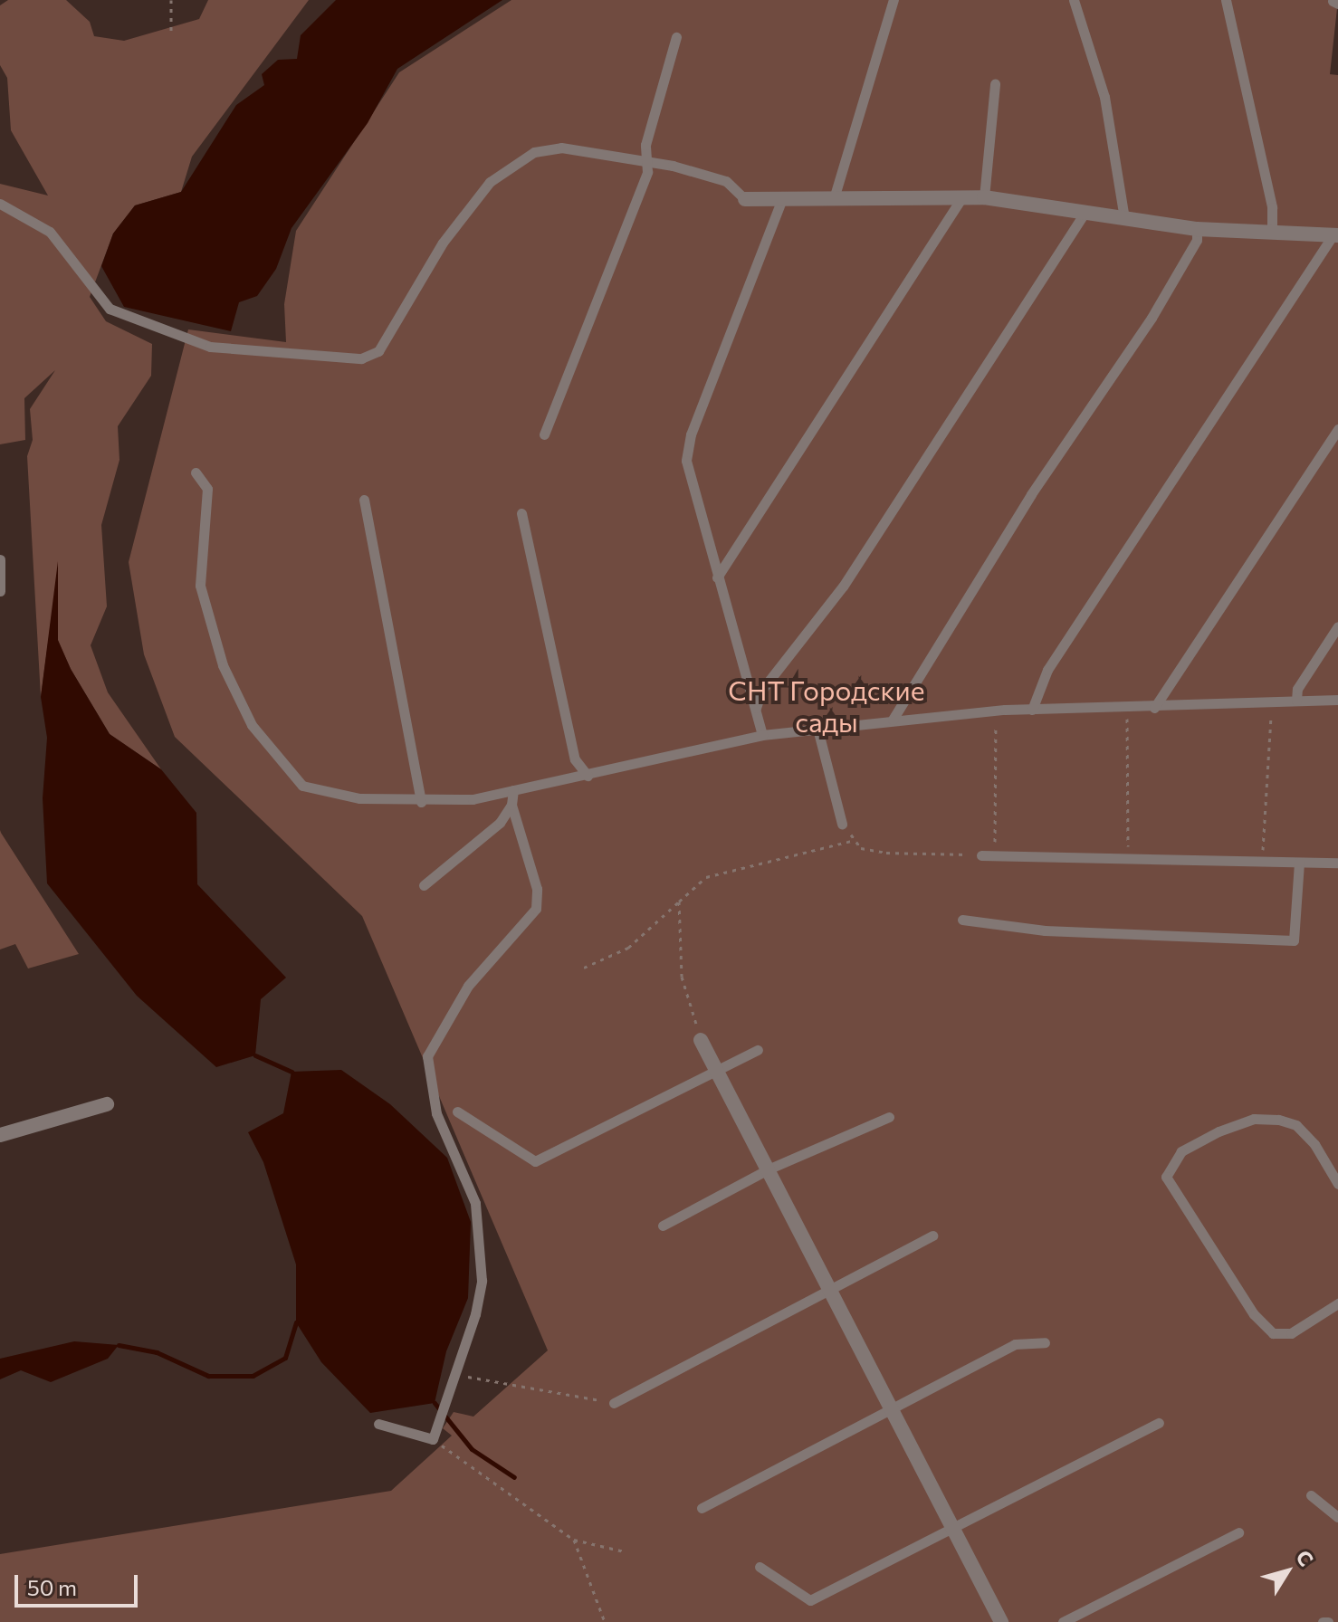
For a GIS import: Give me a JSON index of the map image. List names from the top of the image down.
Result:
{
  "parks": ["СНТ Городские сады"],
  "scale_bar": "50 m",
  "north": "top right"
}
